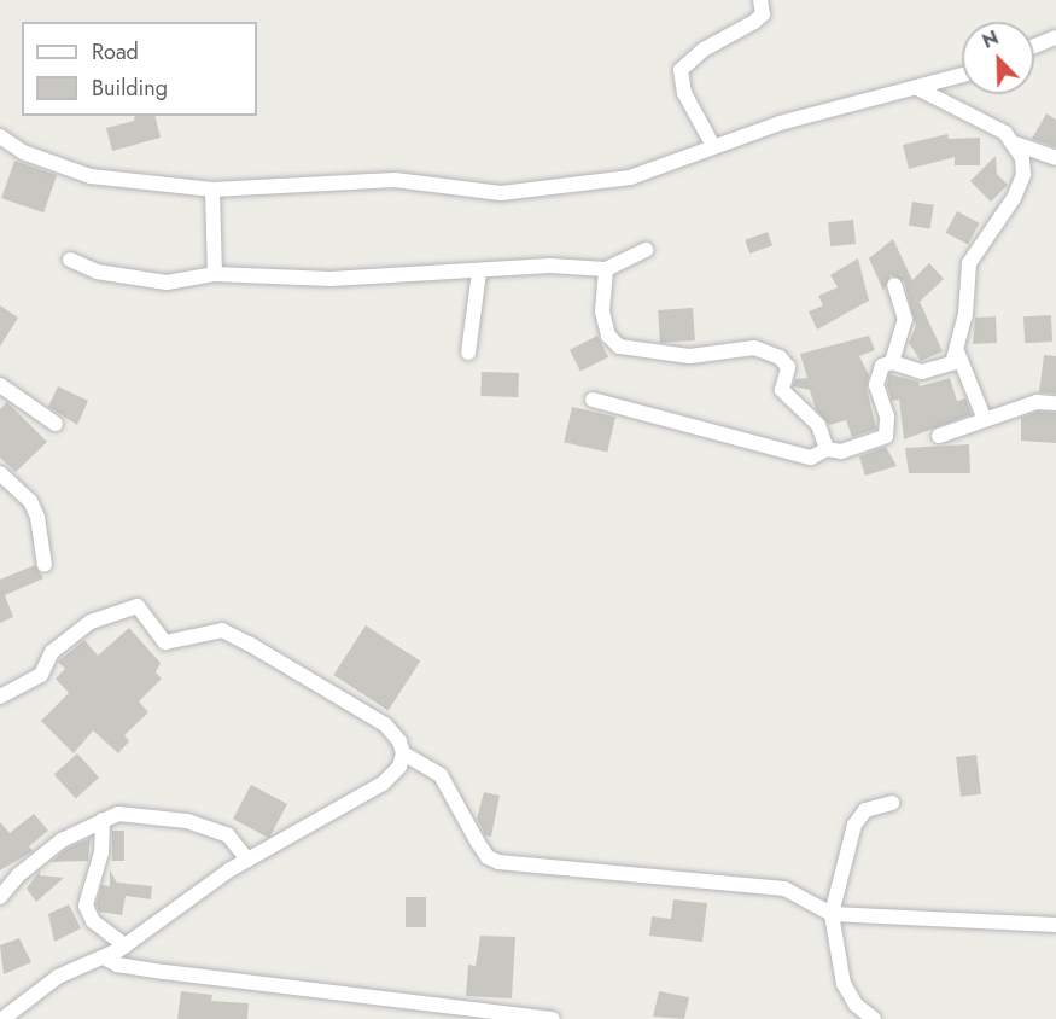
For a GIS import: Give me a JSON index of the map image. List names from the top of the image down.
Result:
{
  "legend": ["Road", "Building"],
  "north": "top left"
}
